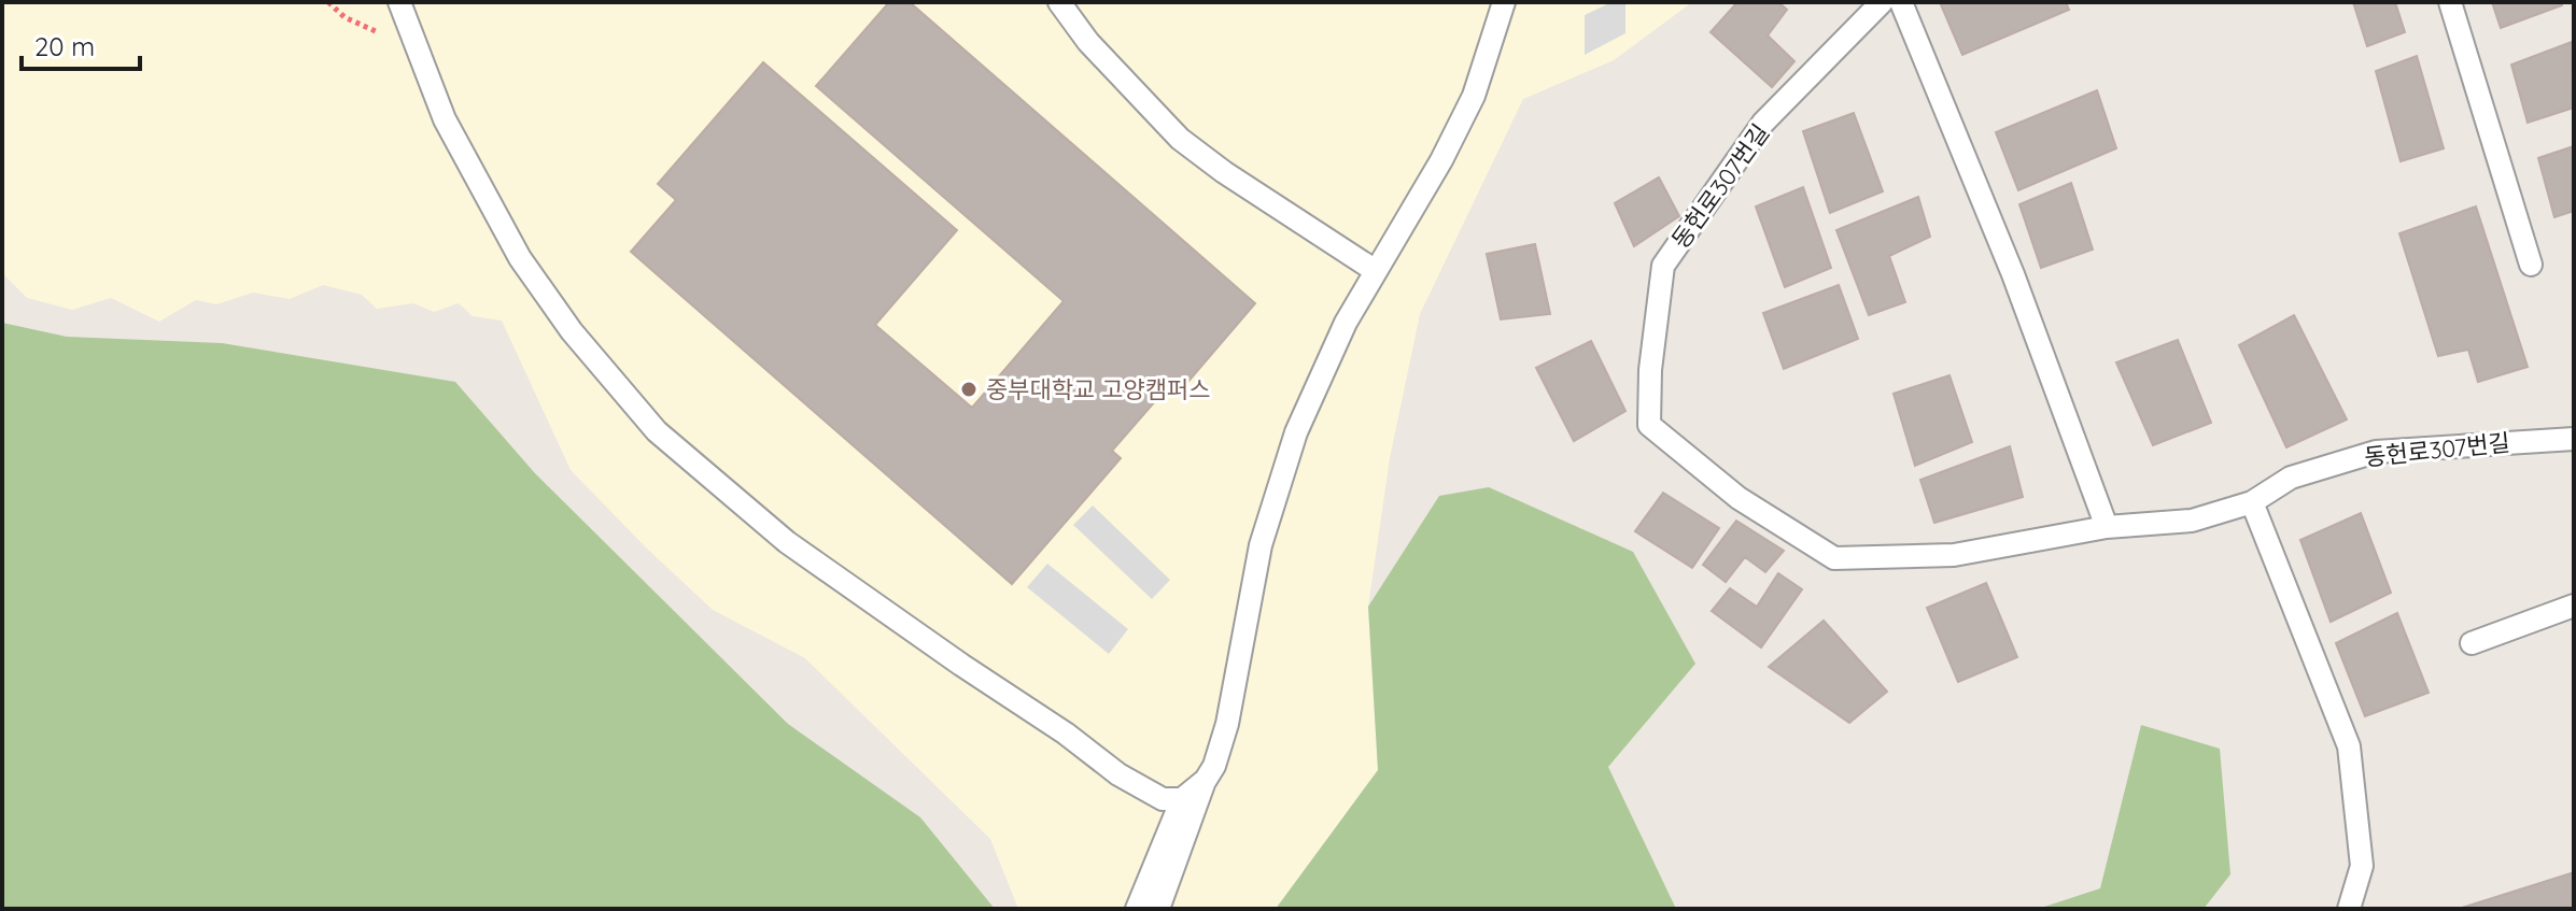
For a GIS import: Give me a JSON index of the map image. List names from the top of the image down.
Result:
{
  "streets": {
    "lane": ["동헌로307번길"]
  },
  "places": ["중부대학교 고양캠퍼스"],
  "scale_bar": "20 m"
}
